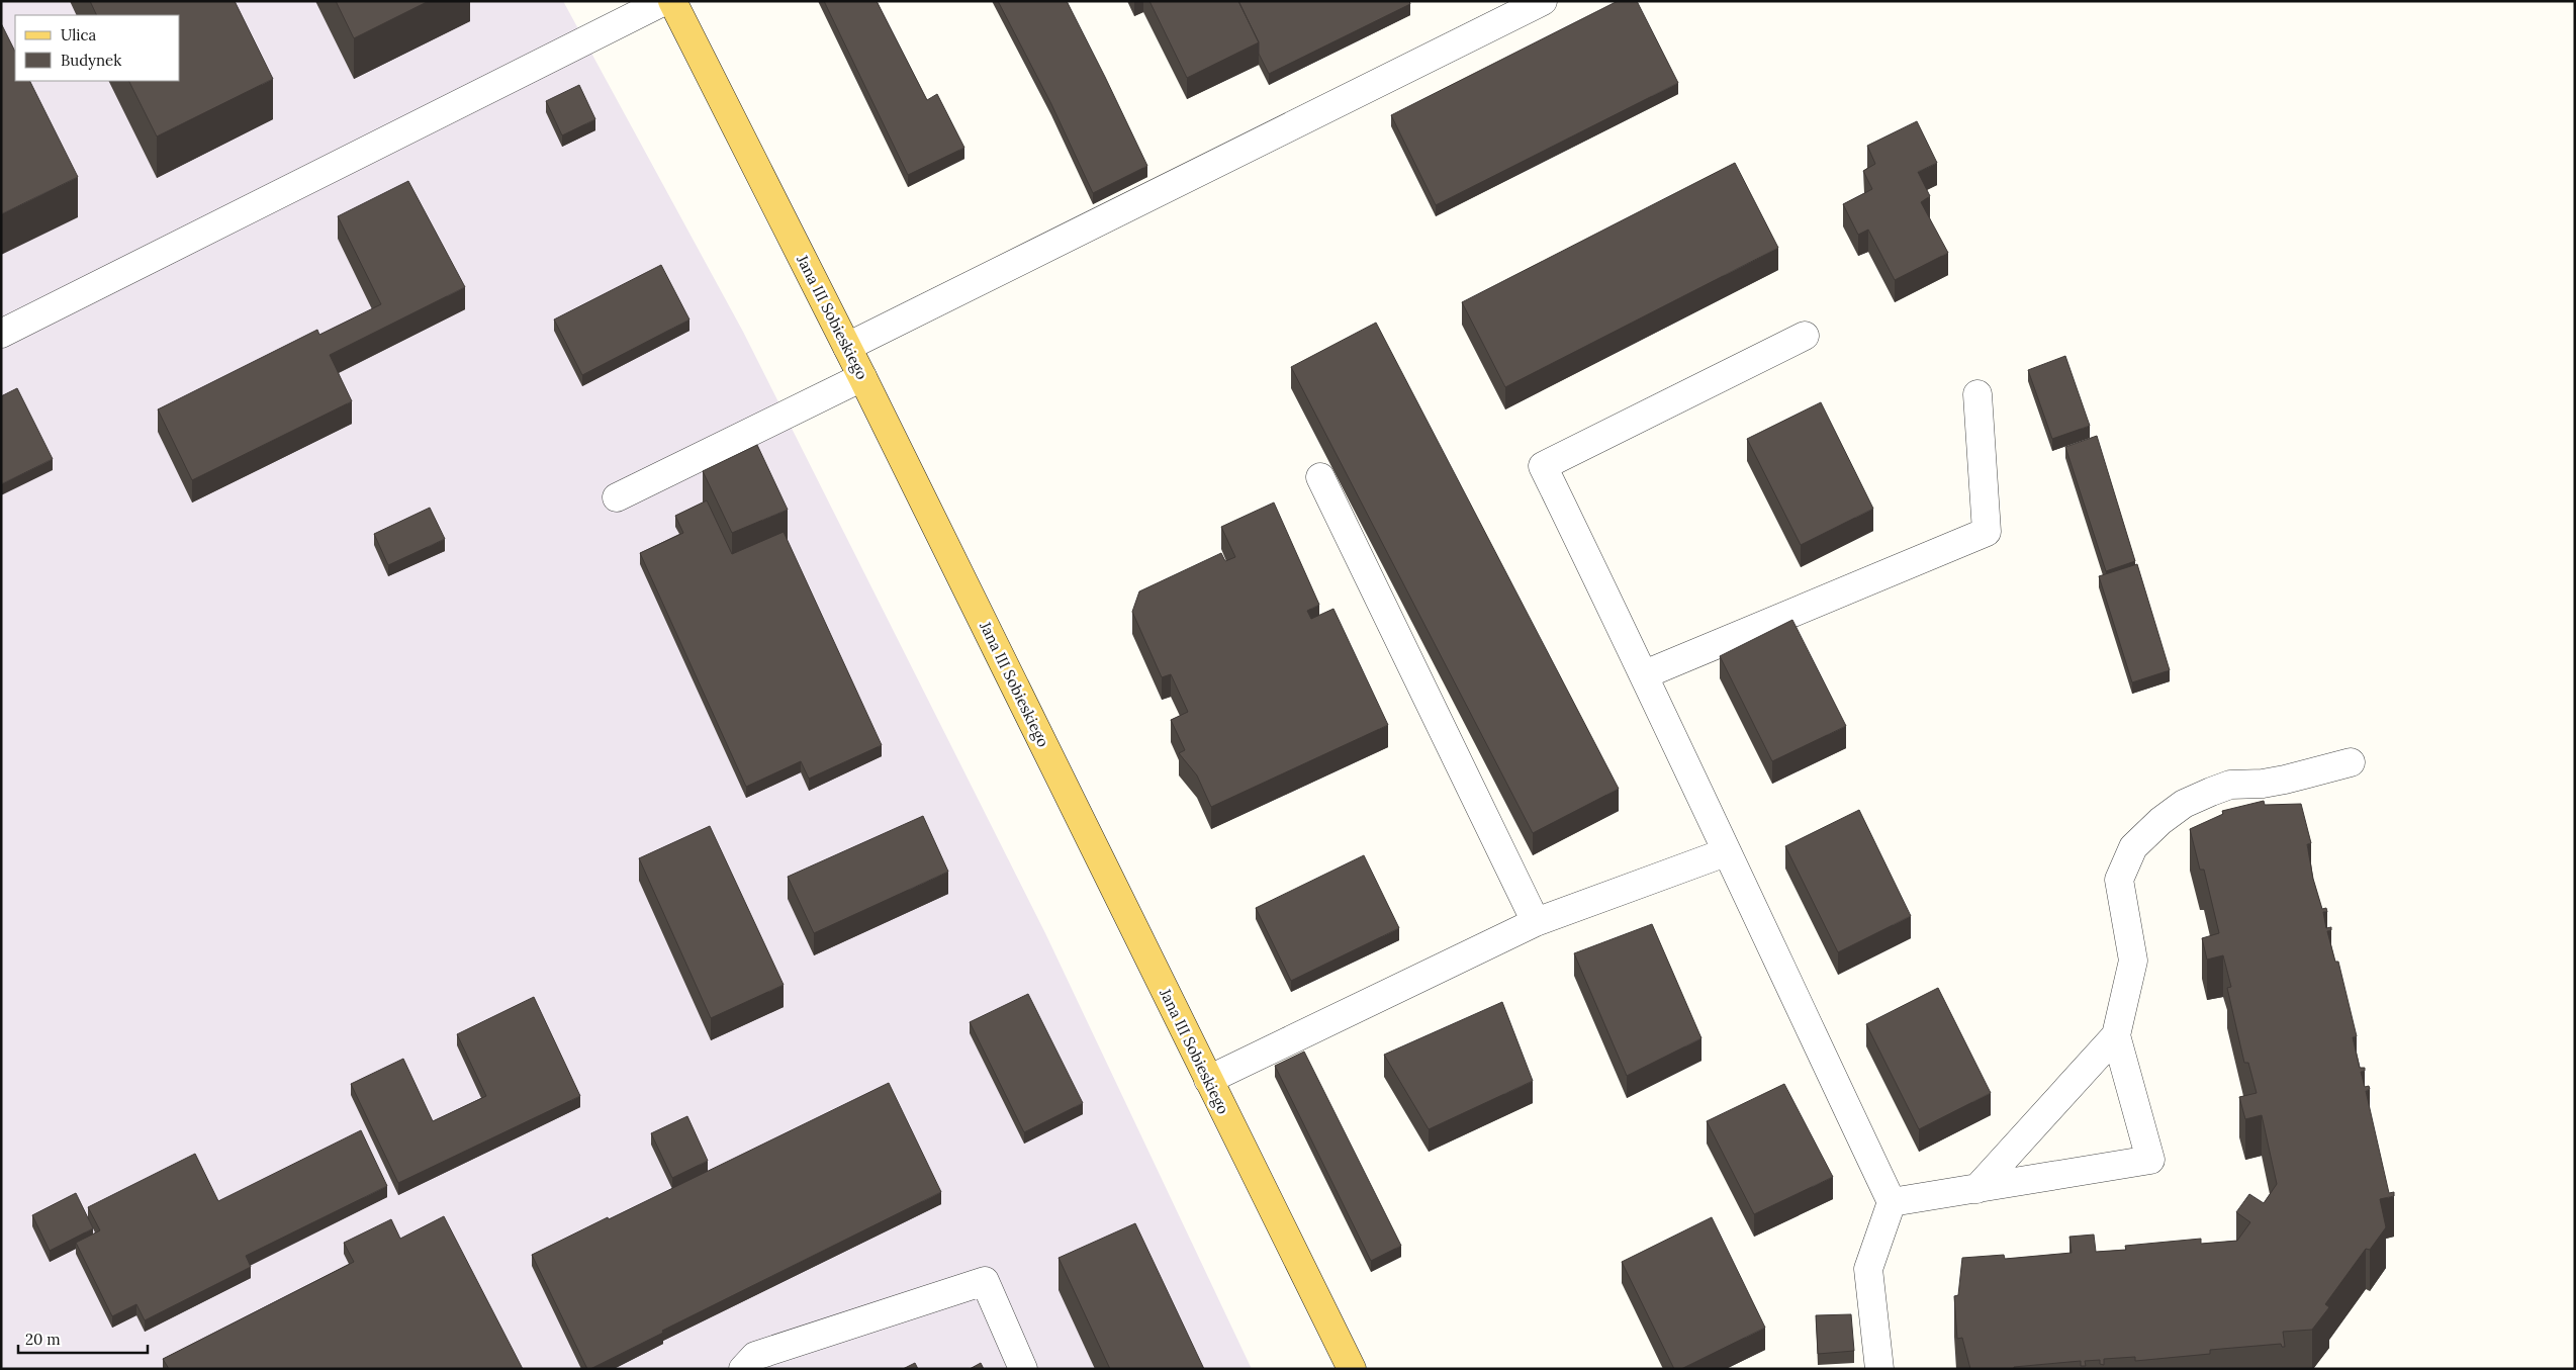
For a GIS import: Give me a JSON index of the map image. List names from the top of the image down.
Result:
{
  "streets": {
    "main road": ["Jana III Sobieskiego"]
  },
  "legend": ["Ulica", "Budynek"],
  "scale_bar": "20 m"
}
